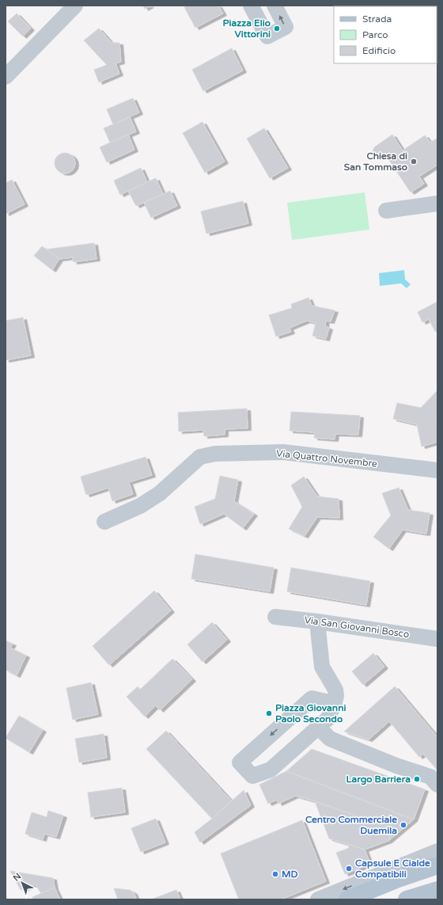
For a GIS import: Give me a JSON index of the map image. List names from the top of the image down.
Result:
{
  "streets": {
    "street": ["Via Quattro Novembre", "Via San Giovanni Bosco"]
  },
  "places": [
    "Piazza Elio Vittorini",
    "Chiesa di San Tommaso",
    "Piazza Giovanni Paolo Secondo",
    "Largo Barriera",
    "Centro Commerciale Duemila",
    "Capsule E Cialde Compatibili",
    "MD"
  ],
  "legend": ["Strada", "Parco", "Edificio"],
  "north": "top left"
}
